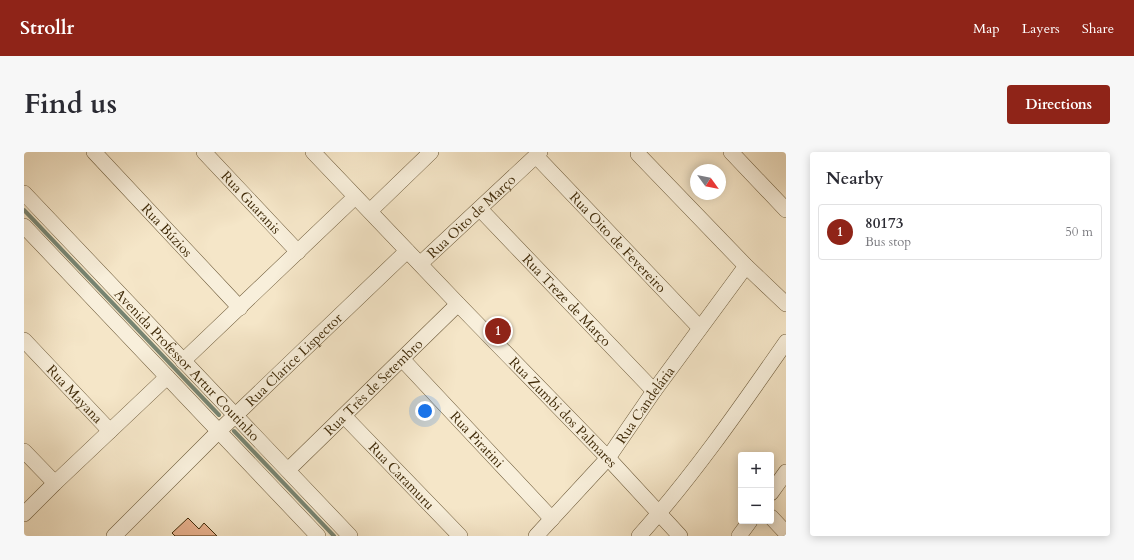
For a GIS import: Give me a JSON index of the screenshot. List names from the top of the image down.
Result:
{
  "streets": {
    "street": [
      "Rua Guaranis",
      "Rua Oito de Março",
      "Rua Búzios",
      "Rua Oito de Fevereiro",
      "Rua Treze de Março",
      "Rua Clarice Lispector",
      "Avenida Professor Artur Coutinho",
      "Rua Três de Setembro",
      "Rua Mayana",
      "Rua Candelária",
      "Rua Zumbi dos Palmares",
      "Rua Piratini",
      "Rua Caramuru"
    ]
  },
  "crossings": [
    ["Rua Oito de Março", "Rua Oito de Fevereiro"],
    ["Rua Oito de Março", "Rua Treze de Março"],
    ["Rua Oito de Março", "Rua Zumbi dos Palmares"],
    ["Rua Oito de Fevereiro", "Rua Candelária"],
    ["Rua Treze de Março", "Rua Candelária"],
    ["Rua Clarice Lispector", "Avenida Professor Artur Coutinho"],
    ["Rua Clarice Lispector", "Rua Zumbi dos Palmares"],
    ["Avenida Professor Artur Coutinho", "Rua Três de Setembro"],
    ["Rua Três de Setembro", "Rua Zumbi dos Palmares"],
    ["Rua Três de Setembro", "Rua Piratini"],
    ["Rua Três de Setembro", "Rua Caramuru"],
    ["Rua Candelária", "Rua Zumbi dos Palmares"],
    ["Rua Candelária", "Rua Piratini"]
  ],
  "north": "bottom right",
  "page": {
    "header": "Strollr",
    "nav": ["Map", "Layers", "Share"],
    "title": "Find us",
    "buttons": "Directions",
    "heading": "Nearby",
    "list": [
      {
        "mark": "1",
        "name": "80173",
        "note": "Bus stop",
        "value": "50 m"
      }
    ],
    "pins": "1",
    "map_buttons": ["+", "−"]
  }
}
